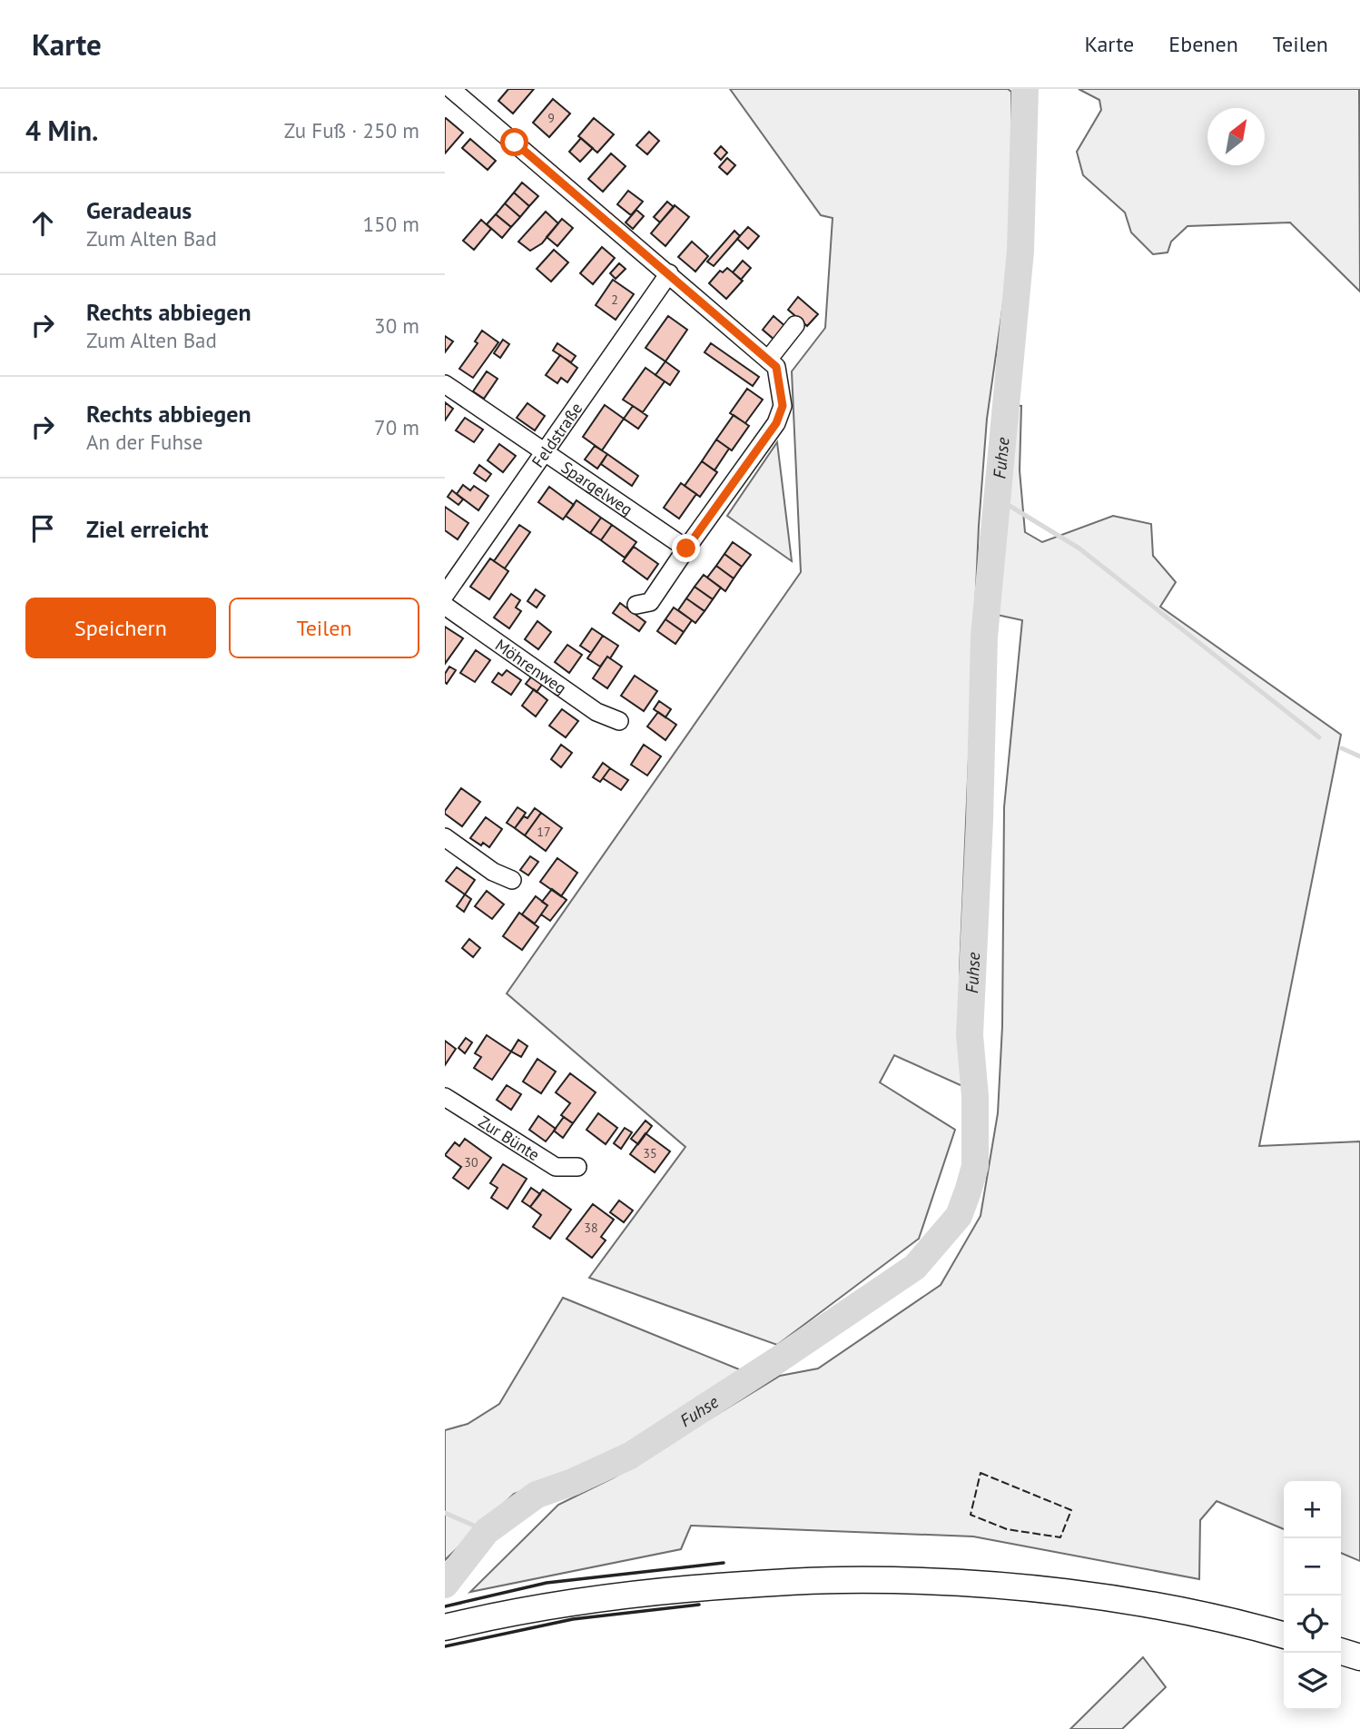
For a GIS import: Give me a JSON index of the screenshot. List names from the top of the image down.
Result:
{
  "streets": {
    "street": [
      "Feldstraße",
      "Spargelweg",
      "Möhrenweg",
      "Zur Bünte"
    ]
  },
  "crossings": [
    ["Feldstraße", "Spargelweg"]
  ],
  "water": ["Fuhse"],
  "house_numbers": [
    "9",
    "2",
    "17",
    "35",
    "30",
    "38"
  ],
  "north": "top right",
  "page": {
    "header": "Karte",
    "nav": ["Karte", "Ebenen", "Teilen"],
    "heading": ["4 Min.", "Zu Fuß · 250 m"],
    "list": [
      ["Geradeaus", "Zum Alten Bad", "150 m"],
      ["Rechts abbiegen", "Zum Alten Bad", "30 m"],
      ["Rechts abbiegen", "An der Fuhse", "70 m"],
      "Ziel erreicht"
    ],
    "buttons": ["Speichern", "Teilen"],
    "map_buttons": ["+", "−"]
  }
}
